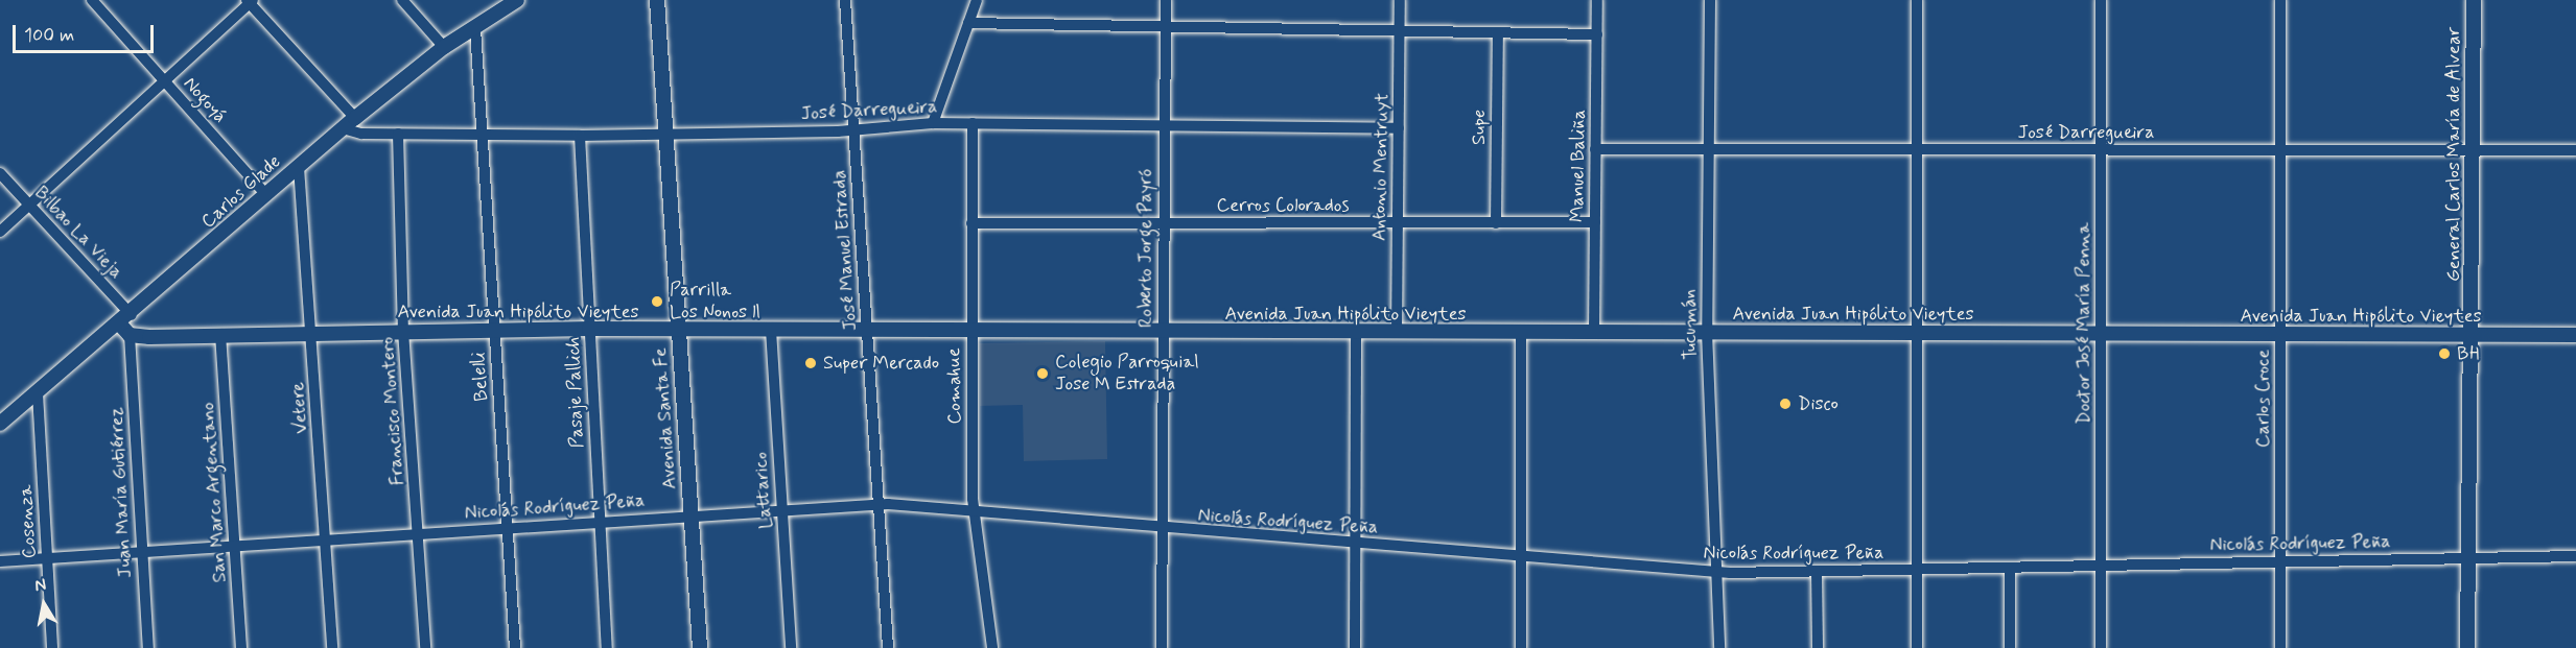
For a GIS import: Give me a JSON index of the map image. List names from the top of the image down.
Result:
{
  "streets": {
    "street": [
      "Nogoyá",
      "José Darregueira",
      "Supe",
      "General Carlos María de Alvear",
      "Manuel Baliña",
      "Antonio Mentruyt",
      "Carlos Glade",
      "Cerros Colorados",
      "Bilbao La Vieja",
      "Roberto Jorge Payró",
      "José Manuel Estrada",
      "Avenida Juan Hipólito Vieytes",
      "Doctor José María Penna",
      "Tucumán",
      "Belelli",
      "Comahue",
      "Pasaje Pallich",
      "Carlos Croce",
      "Vetere",
      "Francisco Montero",
      "Avenida Santa Fe",
      "Lattarico",
      "Juan María Gutiérrez",
      "San Marco Argentano",
      "Nicolás Rodríguez Peña",
      "Cosenza"
    ]
  },
  "crossings": [
    ["Nogoyá", "Carlos Glade"],
    ["José Darregueira", "General Carlos María de Alvear"],
    ["José Darregueira", "Manuel Baliña"],
    ["José Darregueira", "Antonio Mentruyt"],
    ["José Darregueira", "Carlos Glade"],
    ["José Darregueira", "Roberto Jorge Payró"],
    ["José Darregueira", "José Manuel Estrada"],
    ["José Darregueira", "Doctor José María Penna"],
    ["José Darregueira", "Tucumán"],
    ["José Darregueira", "Belelli"],
    ["José Darregueira", "Comahue"],
    ["José Darregueira", "Pasaje Pallich"],
    ["José Darregueira", "Carlos Croce"],
    ["José Darregueira", "Francisco Montero"],
    ["José Darregueira", "Avenida Santa Fe"],
    ["Supe", "Cerros Colorados"],
    ["General Carlos María de Alvear", "Avenida Juan Hipólito Vieytes"],
    ["General Carlos María de Alvear", "Nicolás Rodríguez Peña"],
    ["Manuel Baliña", "Cerros Colorados"],
    ["Manuel Baliña", "Avenida Juan Hipólito Vieytes"],
    ["Antonio Mentruyt", "Cerros Colorados"],
    ["Antonio Mentruyt", "Avenida Juan Hipólito Vieytes"],
    ["Carlos Glade", "Bilbao La Vieja"],
    ["Carlos Glade", "Avenida Juan Hipólito Vieytes"],
    ["Carlos Glade", "Belelli"],
    ["Carlos Glade", "Vetere"],
    ["Carlos Glade", "Juan María Gutiérrez"],
    ["Carlos Glade", "Cosenza"],
    ["Cerros Colorados", "Roberto Jorge Payró"],
    ["Cerros Colorados", "Comahue"],
    ["Roberto Jorge Payró", "Avenida Juan Hipólito Vieytes"],
    ["Roberto Jorge Payró", "Nicolás Rodríguez Peña"],
    ["José Manuel Estrada", "Avenida Juan Hipólito Vieytes"],
    ["José Manuel Estrada", "Nicolás Rodríguez Peña"],
    ["Avenida Juan Hipólito Vieytes", "Doctor José María Penna"],
    ["Avenida Juan Hipólito Vieytes", "Tucumán"],
    ["Avenida Juan Hipólito Vieytes", "Belelli"],
    ["Avenida Juan Hipólito Vieytes", "Comahue"],
    ["Avenida Juan Hipólito Vieytes", "Pasaje Pallich"],
    ["Avenida Juan Hipólito Vieytes", "Carlos Croce"],
    ["Avenida Juan Hipólito Vieytes", "Vetere"],
    ["Avenida Juan Hipólito Vieytes", "Francisco Montero"],
    ["Avenida Juan Hipólito Vieytes", "Avenida Santa Fe"],
    ["Avenida Juan Hipólito Vieytes", "Lattarico"],
    ["Avenida Juan Hipólito Vieytes", "Juan María Gutiérrez"],
    ["Avenida Juan Hipólito Vieytes", "San Marco Argentano"],
    ["Doctor José María Penna", "Nicolás Rodríguez Peña"],
    ["Tucumán", "Nicolás Rodríguez Peña"],
    ["Belelli", "Nicolás Rodríguez Peña"],
    ["Comahue", "Nicolás Rodríguez Peña"],
    ["Pasaje Pallich", "Nicolás Rodríguez Peña"],
    ["Carlos Croce", "Nicolás Rodríguez Peña"],
    ["Vetere", "Nicolás Rodríguez Peña"],
    ["Francisco Montero", "Nicolás Rodríguez Peña"],
    ["Avenida Santa Fe", "Nicolás Rodríguez Peña"],
    ["Lattarico", "Nicolás Rodríguez Peña"],
    ["Juan María Gutiérrez", "Nicolás Rodríguez Peña"],
    ["San Marco Argentano", "Nicolás Rodríguez Peña"],
    ["Nicolás Rodríguez Peña", "Cosenza"]
  ],
  "places": [
    "Parrilla Los Nonos ll",
    "BH",
    "Super Mercado",
    "Colegio Parroquial Jose M Estrada",
    "Disco"
  ],
  "scale_bar": "100 m",
  "north": "top"
}
